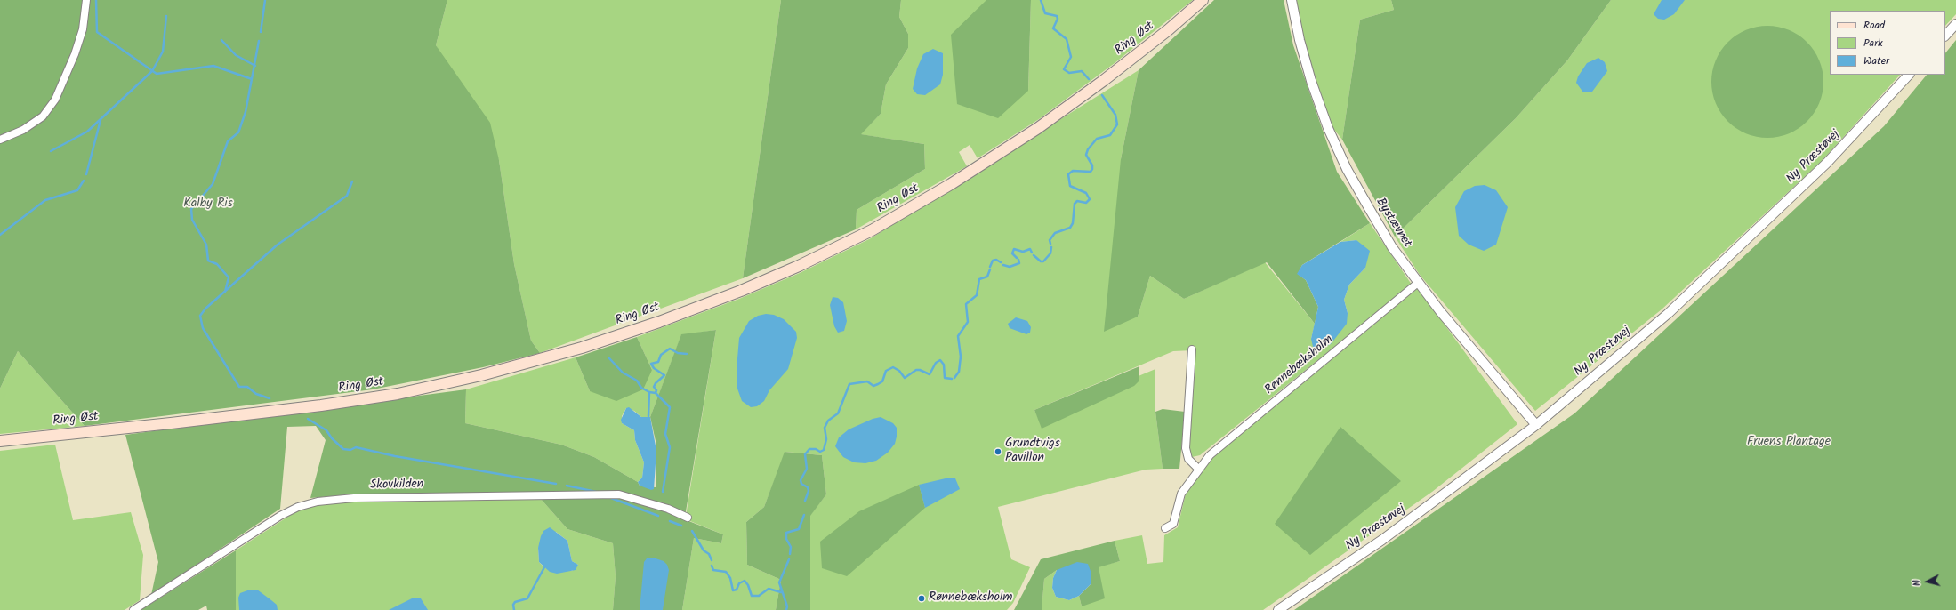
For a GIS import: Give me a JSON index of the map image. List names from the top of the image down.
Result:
{
  "streets": {
    "main road": ["Ring Øst"],
    "street": [
      "Ny Præstøvej",
      "Bystævnet",
      "Rønnebæksholm",
      "Skovkilden"
    ]
  },
  "crossings": [
    ["Ny Præstøvej", "Bystævnet"],
    ["Bystævnet", "Rønnebæksholm"]
  ],
  "parks": ["Kalby Ris", "Fruens Plantage"],
  "places": ["Grundtvigs Pavillon", "Rønnebæksholm"],
  "legend": ["Road", "Park", "Water"],
  "north": "left"
}
